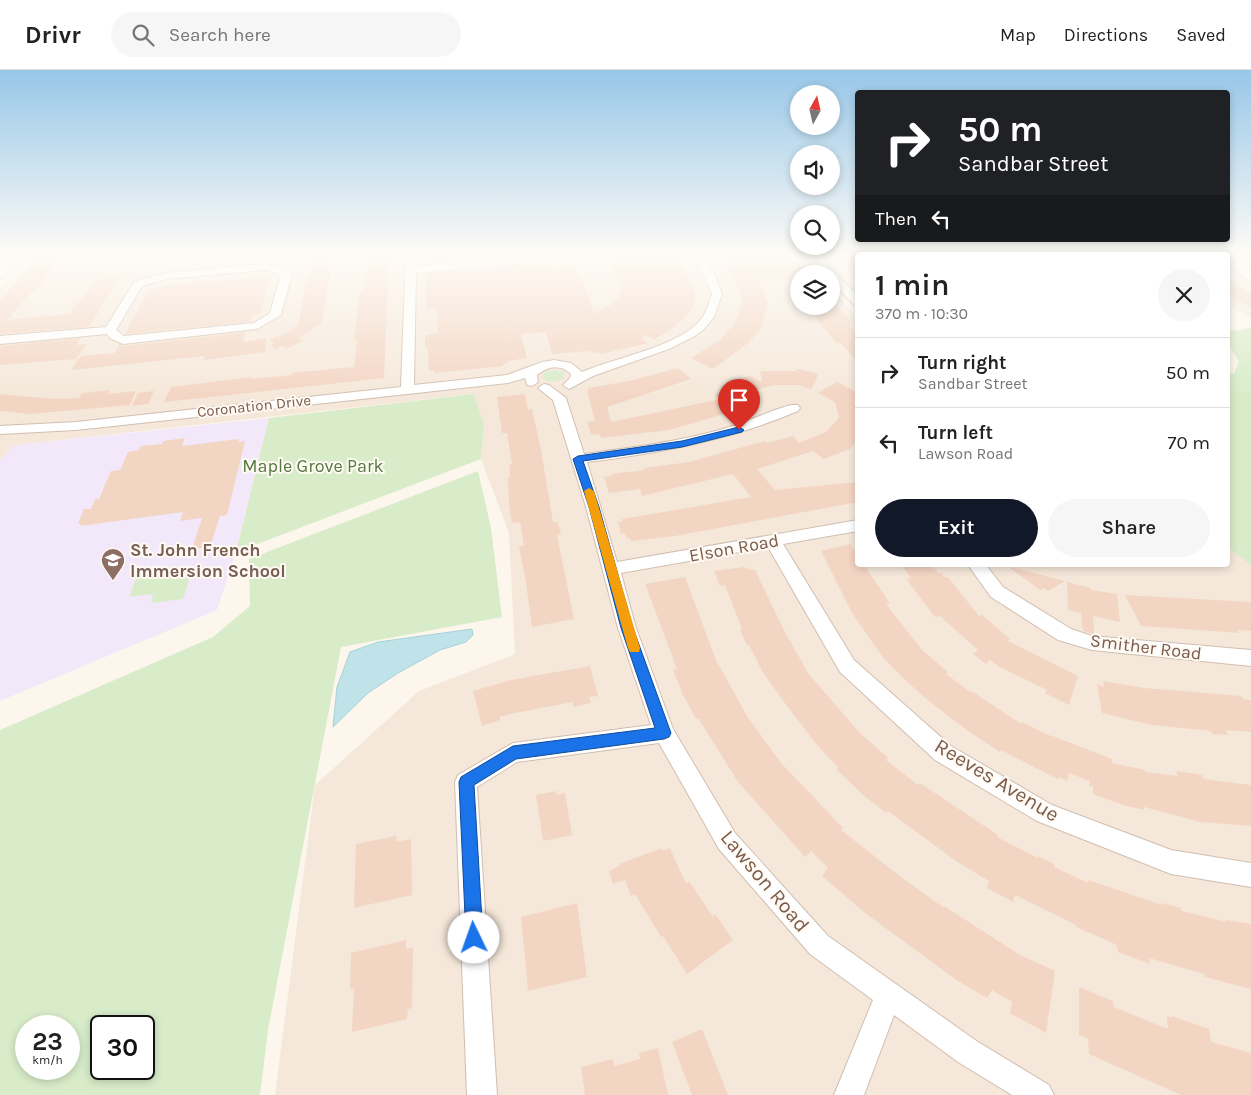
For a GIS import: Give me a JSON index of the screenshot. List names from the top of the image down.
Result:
{
  "streets": {
    "street": [
      "Coronation Drive",
      "Elson Road",
      "Smither Road",
      "Reeves Avenue",
      "Lawson Road"
    ]
  },
  "crossings": [
    ["Coronation Drive", "Lawson Road"],
    ["Elson Road", "Reeves Avenue"],
    ["Elson Road", "Lawson Road"]
  ],
  "parks": ["Maple Grove Park"],
  "places": {
    "school or university": ["St. John French Immersion School"]
  },
  "north": "top",
  "page": {
    "header": "Drivr",
    "search": "Search here",
    "nav": ["Map", "Directions", "Saved"],
    "turn": ["50 m", "Sandbar Street"],
    "then": "Then",
    "heading": ["1 min", "370 m · 10:30"],
    "list": [
      {
        "name": "Turn right",
        "note": "Sandbar Street",
        "value": "50 m"
      },
      {
        "name": "Turn left",
        "note": "Lawson Road",
        "value": "70 m"
      }
    ],
    "buttons": ["Exit", "Share"],
    "speed": "23 km/h",
    "limit": "30"
  }
}
